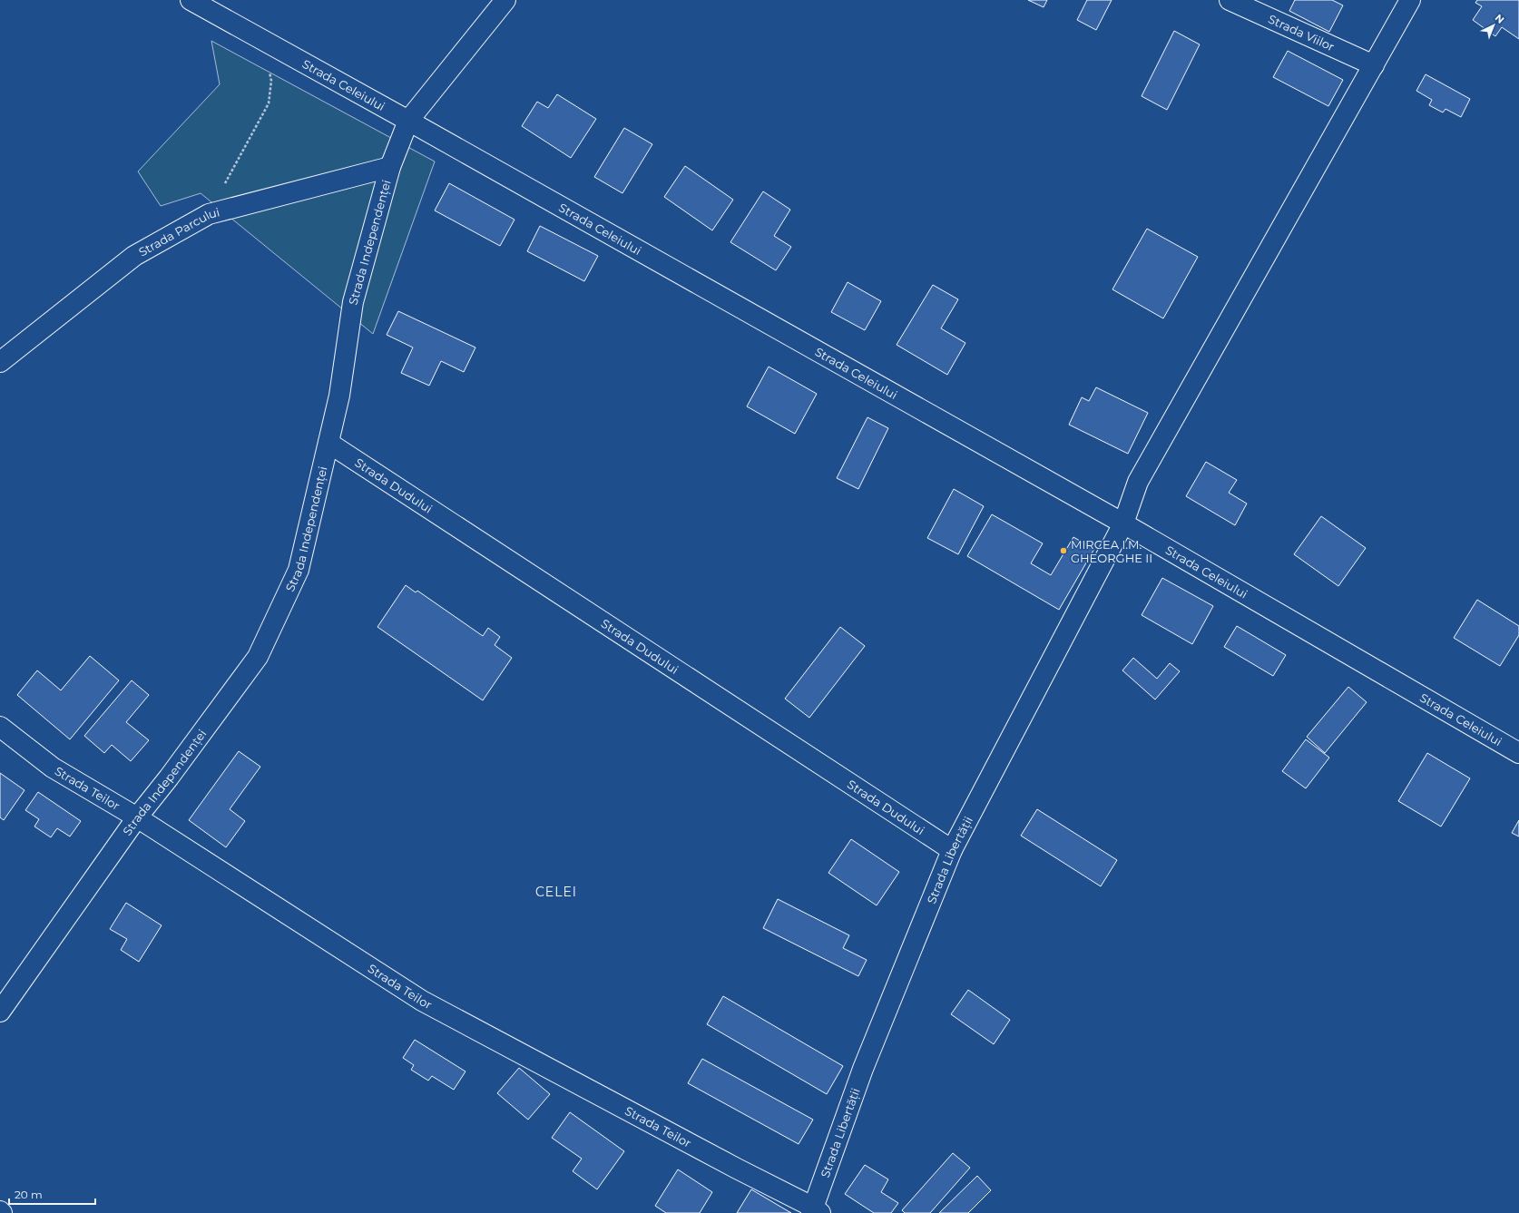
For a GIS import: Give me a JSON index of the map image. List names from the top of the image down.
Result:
{
  "streets": {
    "street": [
      "Strada Viilor",
      "Strada Celeiului",
      "Strada Parcului",
      "Strada Independenței",
      "Strada Dudului",
      "Strada Teilor",
      "Strada Libertății"
    ]
  },
  "crossings": [
    ["Strada Viilor", "Strada Libertății"],
    ["Strada Celeiului", "Strada Independenței"],
    ["Strada Celeiului", "Strada Libertății"],
    ["Strada Parcului", "Strada Independenței"],
    ["Strada Independenței", "Strada Dudului"],
    ["Strada Independenței", "Strada Teilor"],
    ["Strada Dudului", "Strada Libertății"],
    ["Strada Teilor", "Strada Libertății"]
  ],
  "districts": ["CELEI"],
  "places": ["MIRCEA I.M. GHEORGHE II"],
  "scale_bar": "20 m",
  "north": "top right"
}
